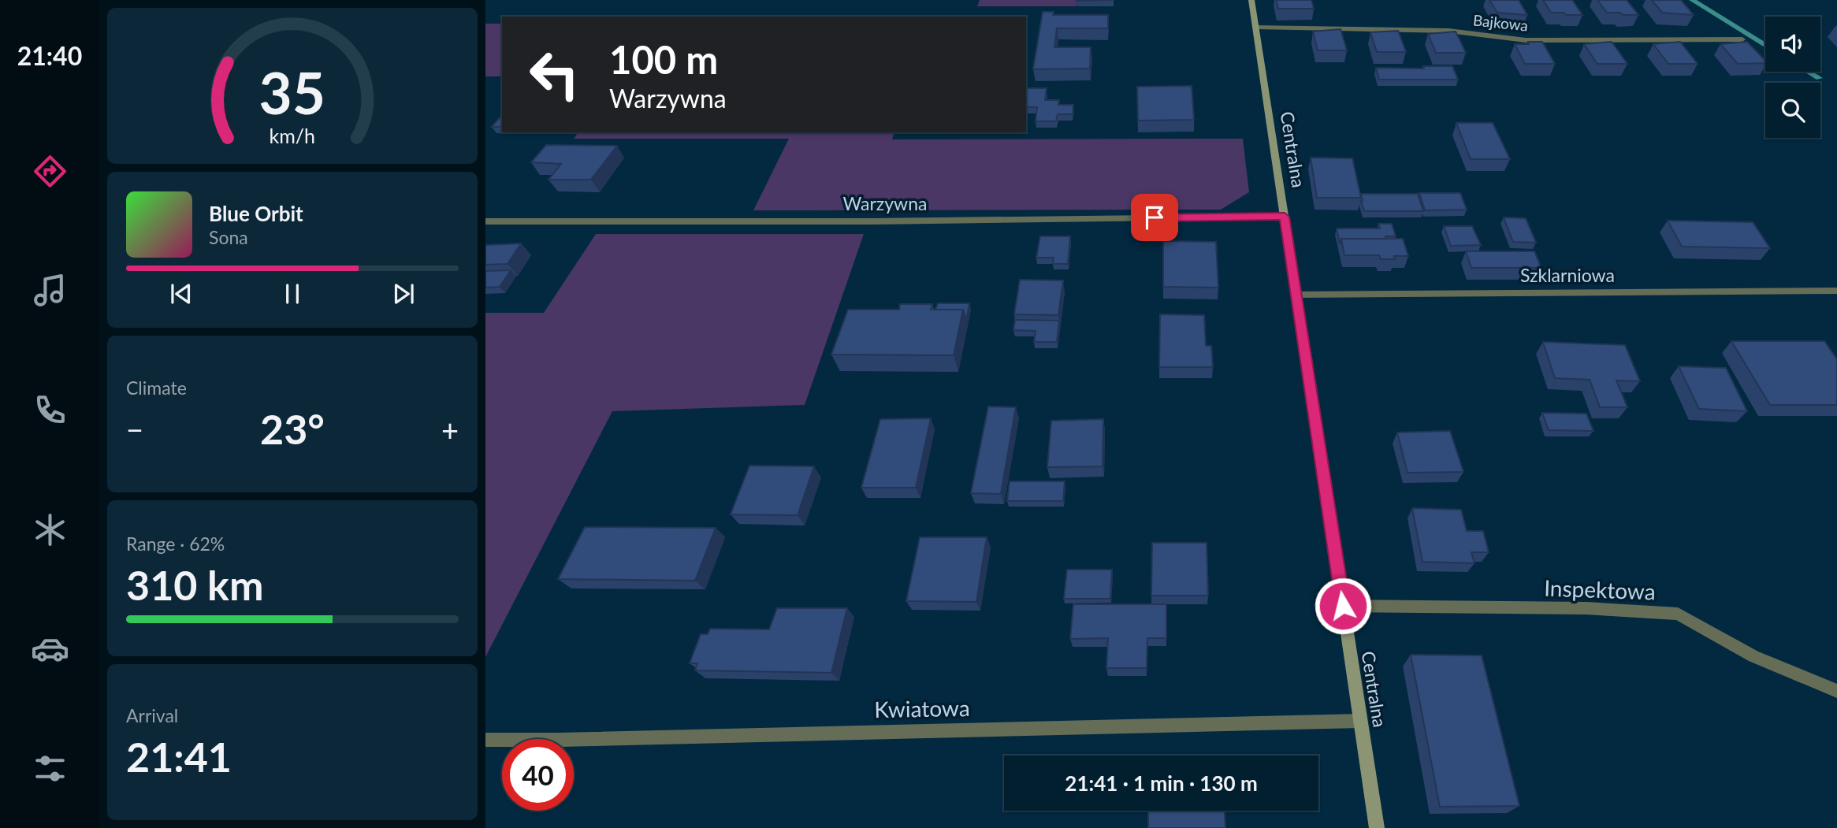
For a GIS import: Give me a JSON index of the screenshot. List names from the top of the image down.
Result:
{
  "streets": {
    "street": [
      "Bajkowa",
      "Centralna",
      "Warzywna",
      "Szklarniowa",
      "Inspektowa",
      "Kwiatowa"
    ]
  },
  "crossings": [
    ["Bajkowa", "Centralna"],
    ["Centralna", "Warzywna"],
    ["Centralna", "Szklarniowa"],
    ["Centralna", "Inspektowa"],
    ["Centralna", "Kwiatowa"]
  ],
  "page": {
    "tabs": "21:40",
    "turn": ["100 m", "Warzywna"],
    "song": ["Blue Orbit", "Sona"],
    "tile": [
      "Climate",
      ["Range · 62%", "310 km"],
      ["Arrival", "21:41"]
    ],
    "heat": ["−", "23°", "+"],
    "limit": "40",
    "trip": "21:41 · 1 min · 130 m",
    "gauge": ["35", "km/h"]
  }
}
